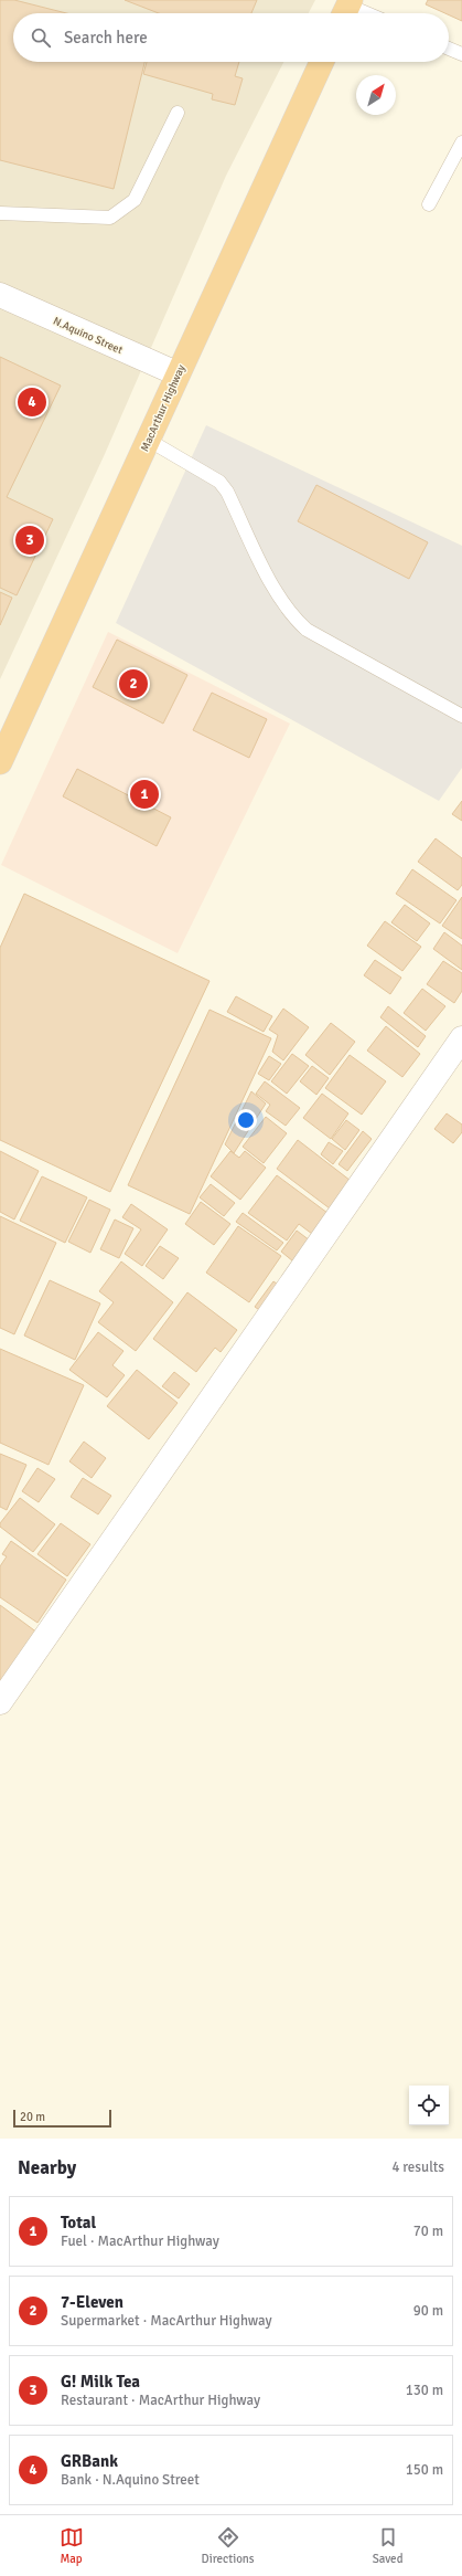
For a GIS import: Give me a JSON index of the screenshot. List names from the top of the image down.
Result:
{
  "streets": {
    "highway": ["MacArthur Highway"],
    "street": ["N.Aquino Street"]
  },
  "crossings": [
    ["N.Aquino Street", "MacArthur Highway"]
  ],
  "scale_bar": "20 m",
  "north": "top right",
  "page": {
    "search": "Search here",
    "pins": [
      "4",
      "3",
      "2",
      "1"
    ],
    "scale": "20 m",
    "heading": ["Nearby", "4 results"],
    "list": [
      {
        "mark": "1",
        "name": "Total",
        "note": "Fuel · MacArthur Highway",
        "value": "70 m"
      },
      {
        "mark": "2",
        "name": "7-Eleven",
        "note": "Supermarket · MacArthur Highway",
        "value": "90 m"
      },
      {
        "mark": "3",
        "name": "G! Milk Tea",
        "note": "Restaurant · MacArthur Highway",
        "value": "130 m"
      },
      {
        "mark": "4",
        "name": "GRBank",
        "note": "Bank · N.Aquino Street",
        "value": "150 m"
      }
    ],
    "nav": ["Map", "Directions", "Saved"]
  }
}
